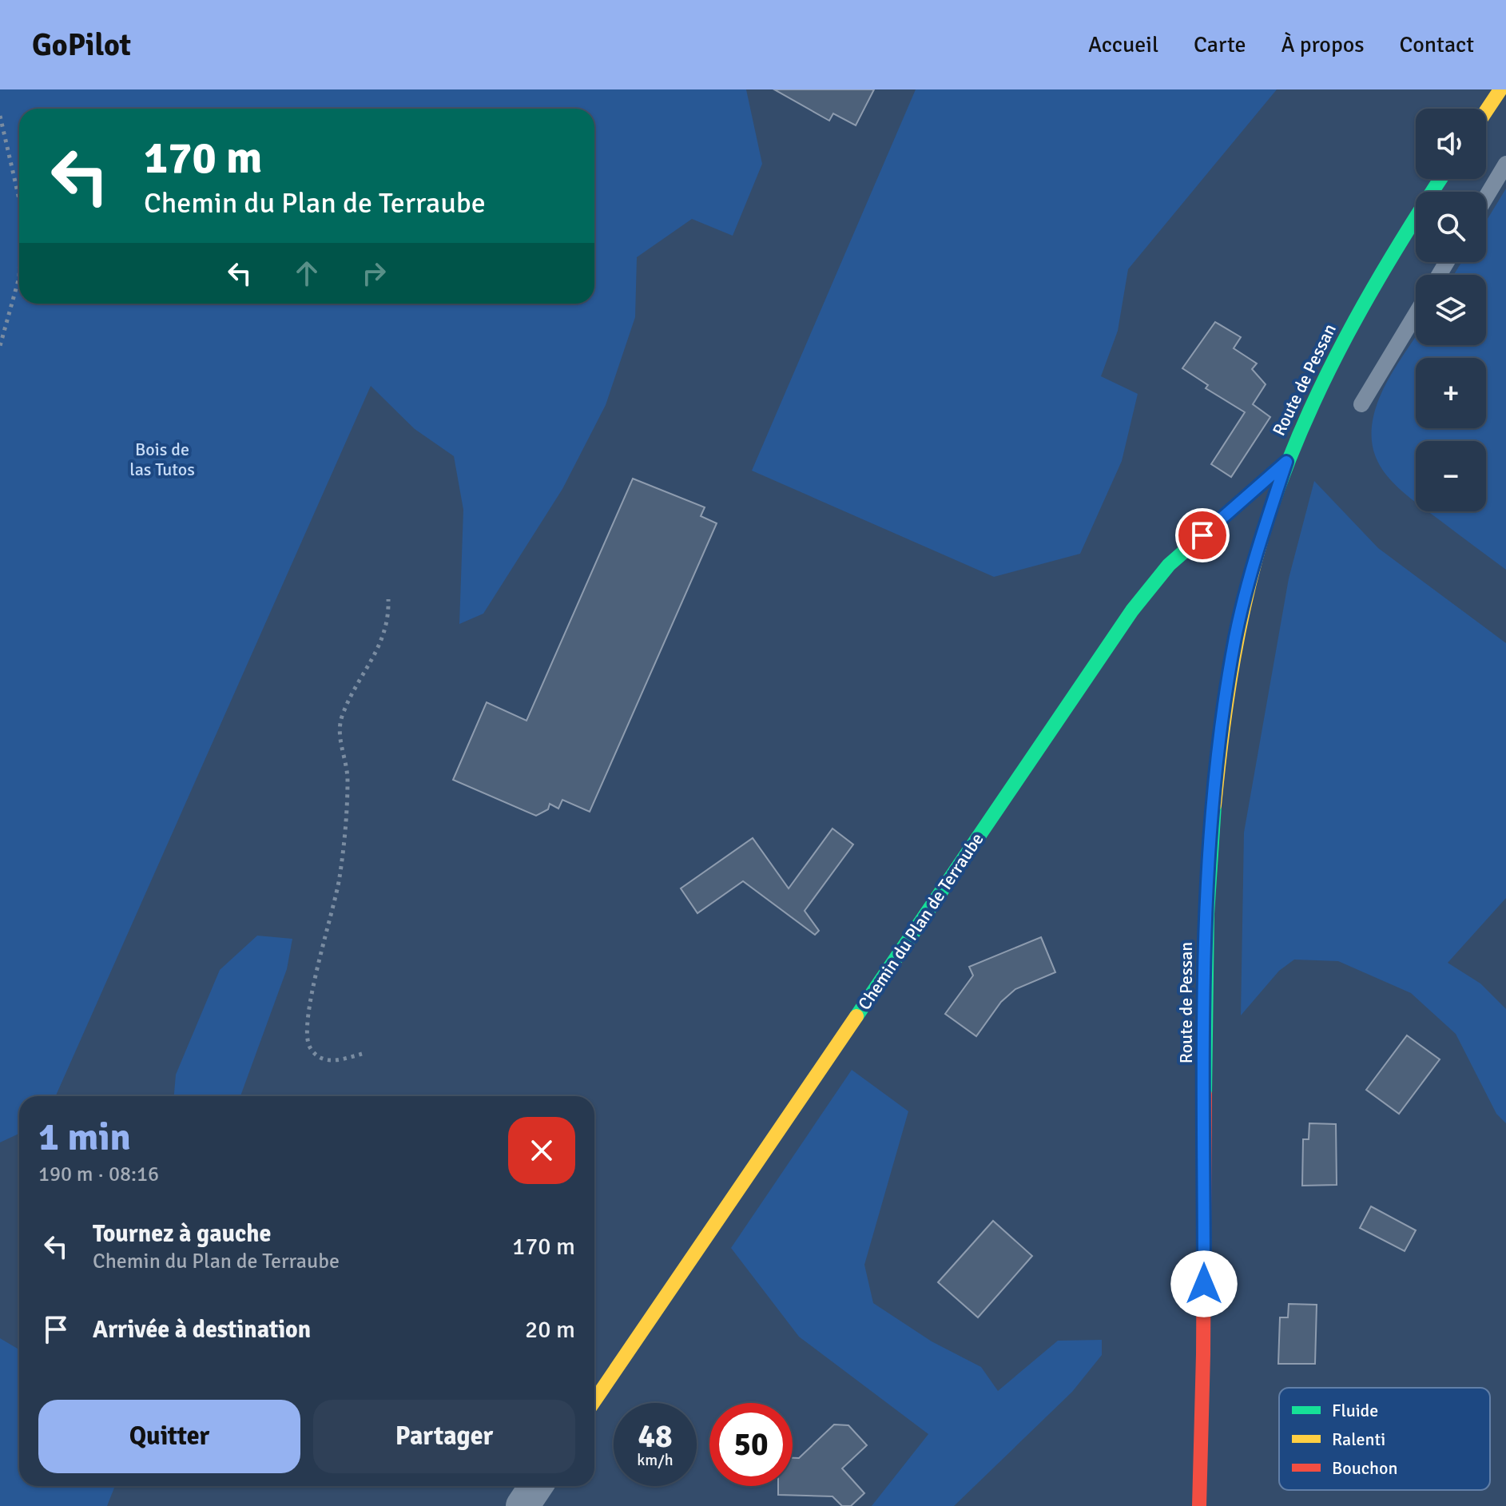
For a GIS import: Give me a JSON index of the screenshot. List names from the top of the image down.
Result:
{
  "streets": {
    "main road": ["Route de Pessan", "Chemin du Plan de Terraube"]
  },
  "crossings": [
    ["Route de Pessan", "Chemin du Plan de Terraube"]
  ],
  "parks": ["Bois de las Tutos"],
  "legend": ["Fluide", "Ralenti", "Bouchon"],
  "page": {
    "header": "GoPilot",
    "nav": [
      "Accueil",
      "Carte",
      "À propos",
      "Contact"
    ],
    "map_buttons": ["+", "−"],
    "turn": ["170 m", "Chemin du Plan de Terraube"],
    "heading": ["1 min", "190 m · 08:16"],
    "list": [
      {
        "name": "Tournez à gauche",
        "note": "Chemin du Plan de Terraube",
        "value": "170 m"
      },
      {
        "name": "Arrivée à destination",
        "value": "20 m"
      }
    ],
    "buttons": ["Quitter", "Partager"],
    "speed": "48 km/h",
    "limit": "50"
  }
}
